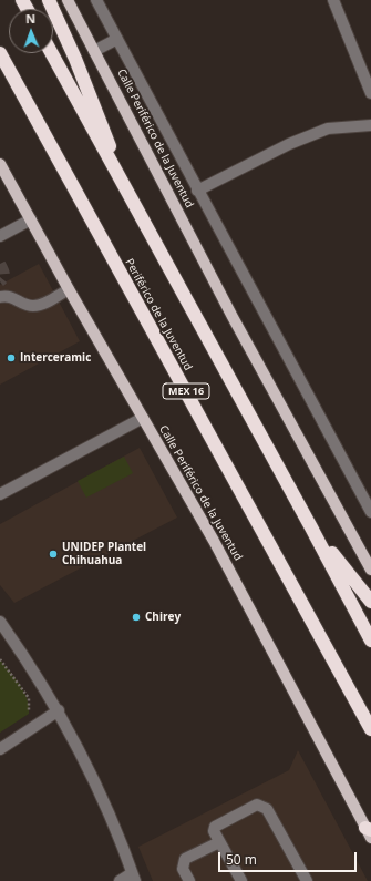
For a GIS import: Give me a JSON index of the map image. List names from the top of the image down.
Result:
{
  "streets": {
    "highway": ["Periférico de la Juventud", "MEX 16"],
    "main road": ["Calle Periférico de la Juventud"]
  },
  "places": ["Interceramic", "UNIDEP Plantel Chihuahua", "Chirey"],
  "scale_bar": "50 m",
  "north": "top"
}
